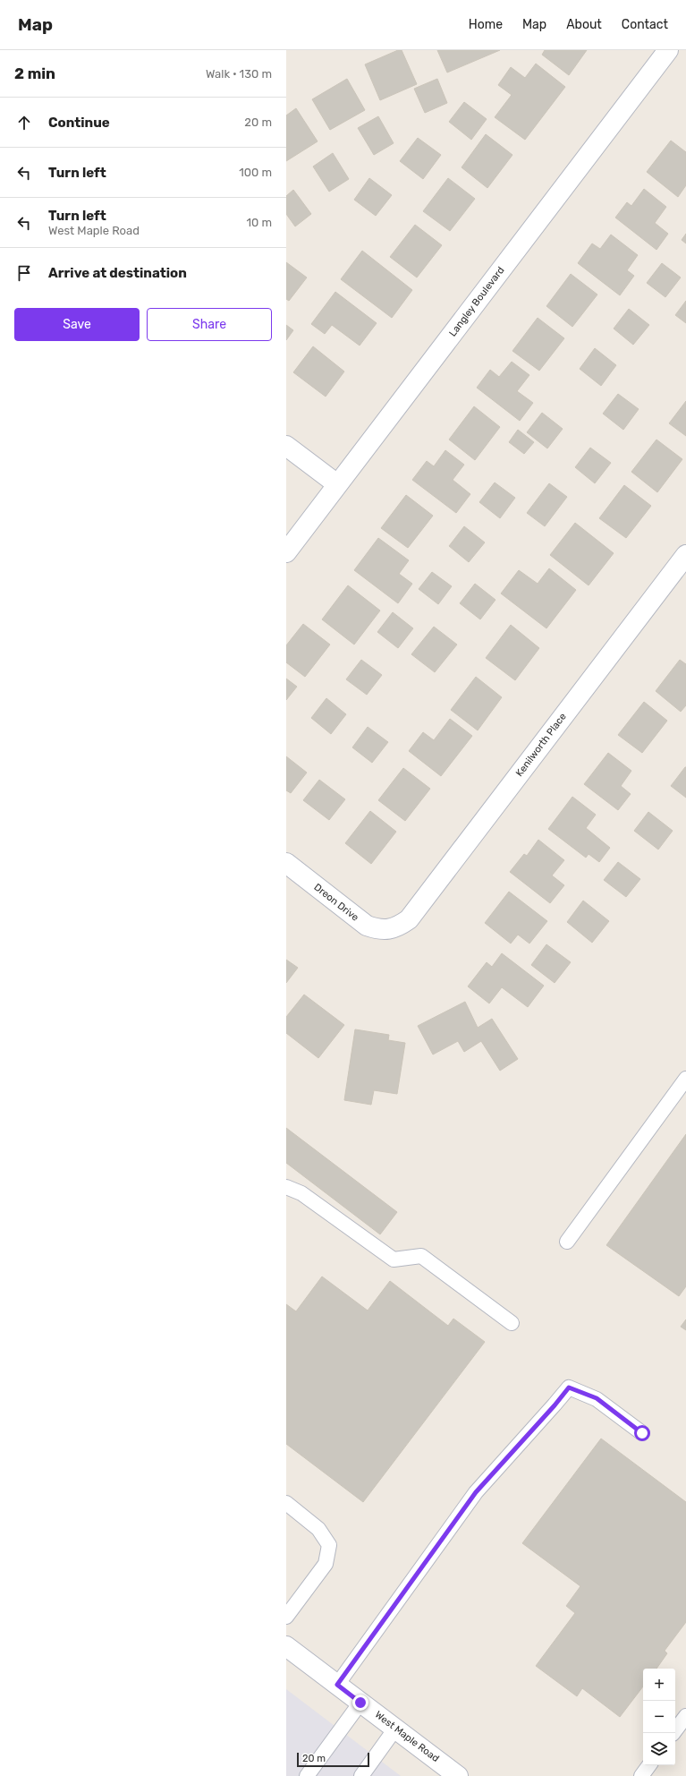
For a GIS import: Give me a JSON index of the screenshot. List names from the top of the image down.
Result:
{
  "streets": {
    "street": [
      "Langley Boulevard",
      "Kenilworth Place",
      "Dreon Drive",
      "West Maple Road"
    ]
  },
  "crossings": [
    ["Kenilworth Place", "Dreon Drive"]
  ],
  "scale_bar": "20 m",
  "page": {
    "header": "Map",
    "nav": [
      "Home",
      "Map",
      "About",
      "Contact"
    ],
    "heading": ["2 min", "Walk · 130 m"],
    "list": [
      ["Continue", "20 m"],
      ["Turn left", "100 m"],
      ["Turn left", "West Maple Road", "10 m"],
      "Arrive at destination"
    ],
    "buttons": ["Save", "Share"],
    "map_buttons": ["+", "−"],
    "scale": "20 m"
  }
}
